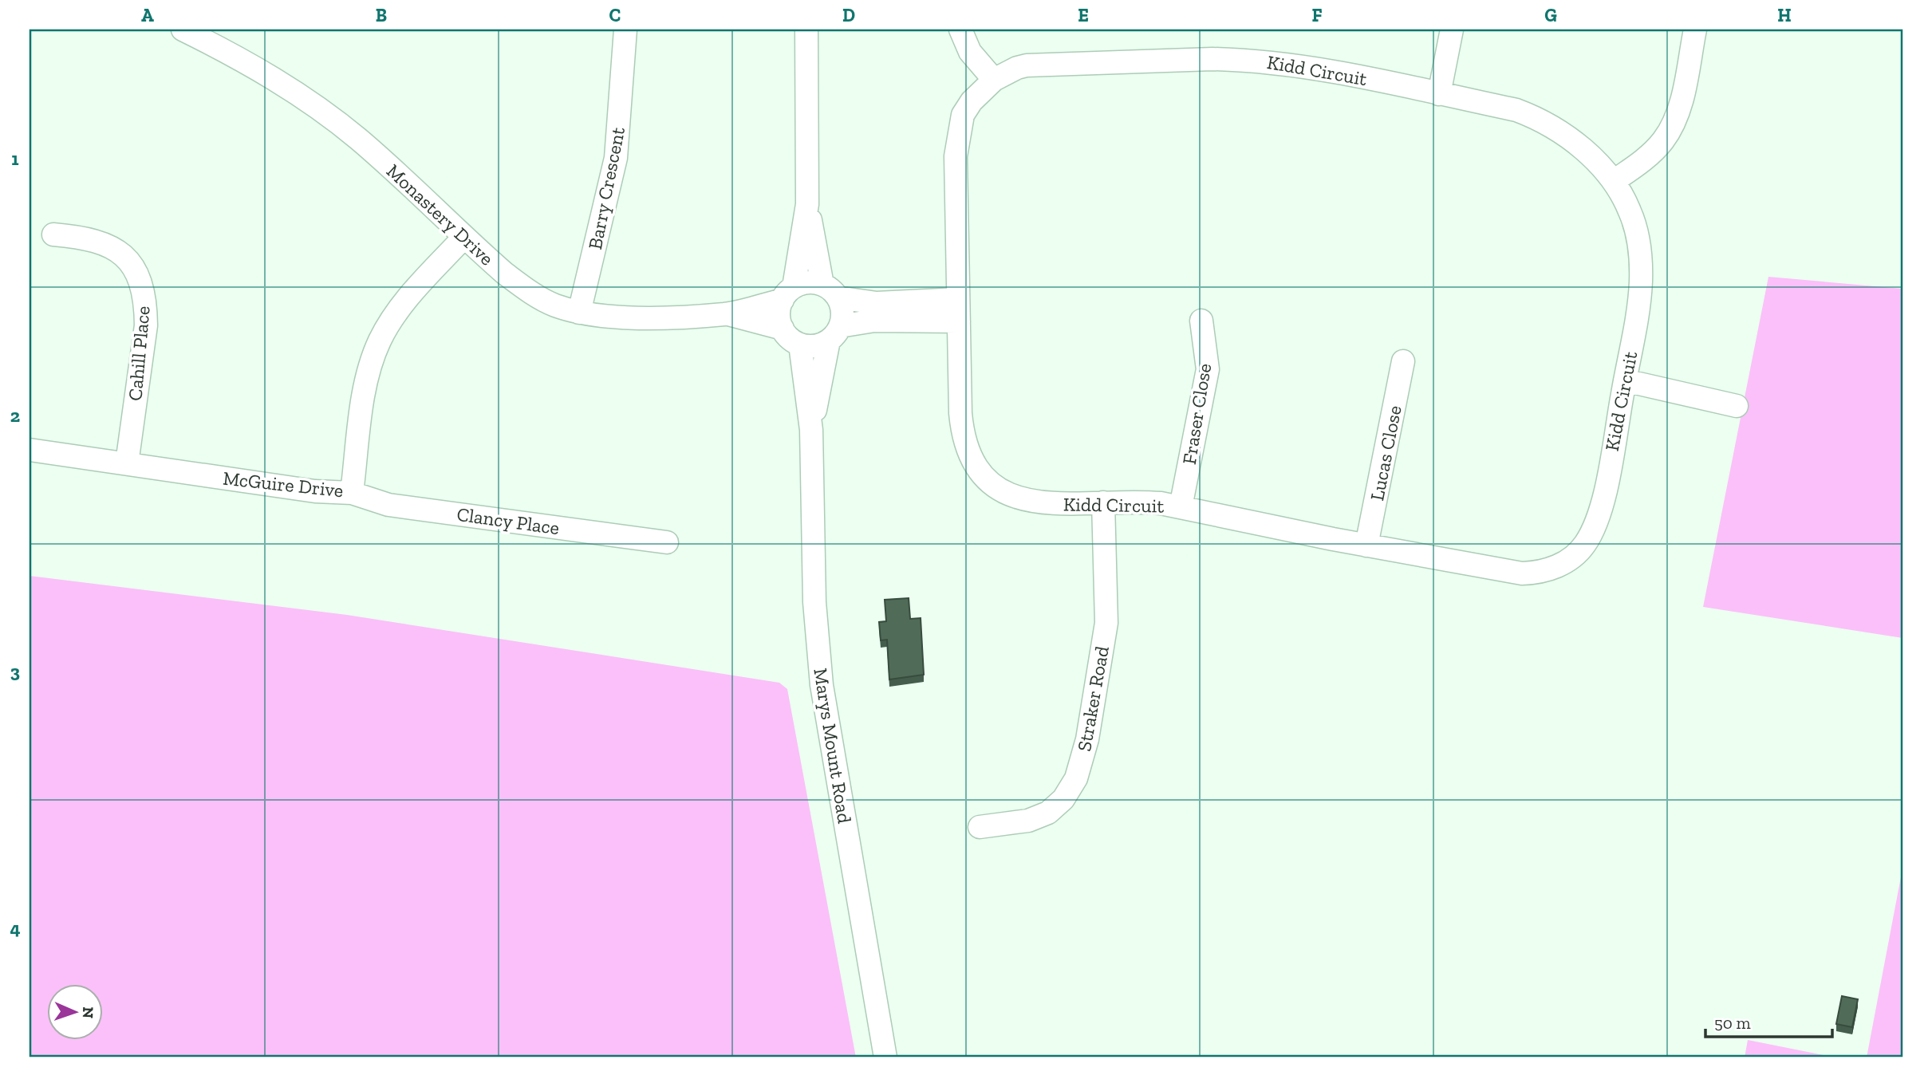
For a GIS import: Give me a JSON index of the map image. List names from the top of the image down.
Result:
{
  "streets": {
    "street": [
      "Kidd Circuit",
      "Barry Crescent",
      "Monastery Drive",
      "Cahill Place",
      "Fraser Close",
      "Lucas Close",
      "McGuire Drive",
      "Clancy Place",
      "Straker Road",
      "Marys Mount Road"
    ]
  },
  "crossings": [
    ["Kidd Circuit", "Fraser Close"],
    ["Kidd Circuit", "Lucas Close"],
    ["Kidd Circuit", "Straker Road"],
    ["Barry Crescent", "Monastery Drive"],
    ["Monastery Drive", "McGuire Drive"],
    ["Monastery Drive", "Marys Mount Road"],
    ["Cahill Place", "McGuire Drive"],
    ["McGuire Drive", "Clancy Place"]
  ],
  "scale_bar": "50 m",
  "north": "right",
  "grid": {
    "columns": [
      "A",
      "B",
      "C",
      "D",
      "E",
      "F",
      "G",
      "H"
    ],
    "rows": [
      "1",
      "2",
      "3",
      "4"
    ]
  }
}
